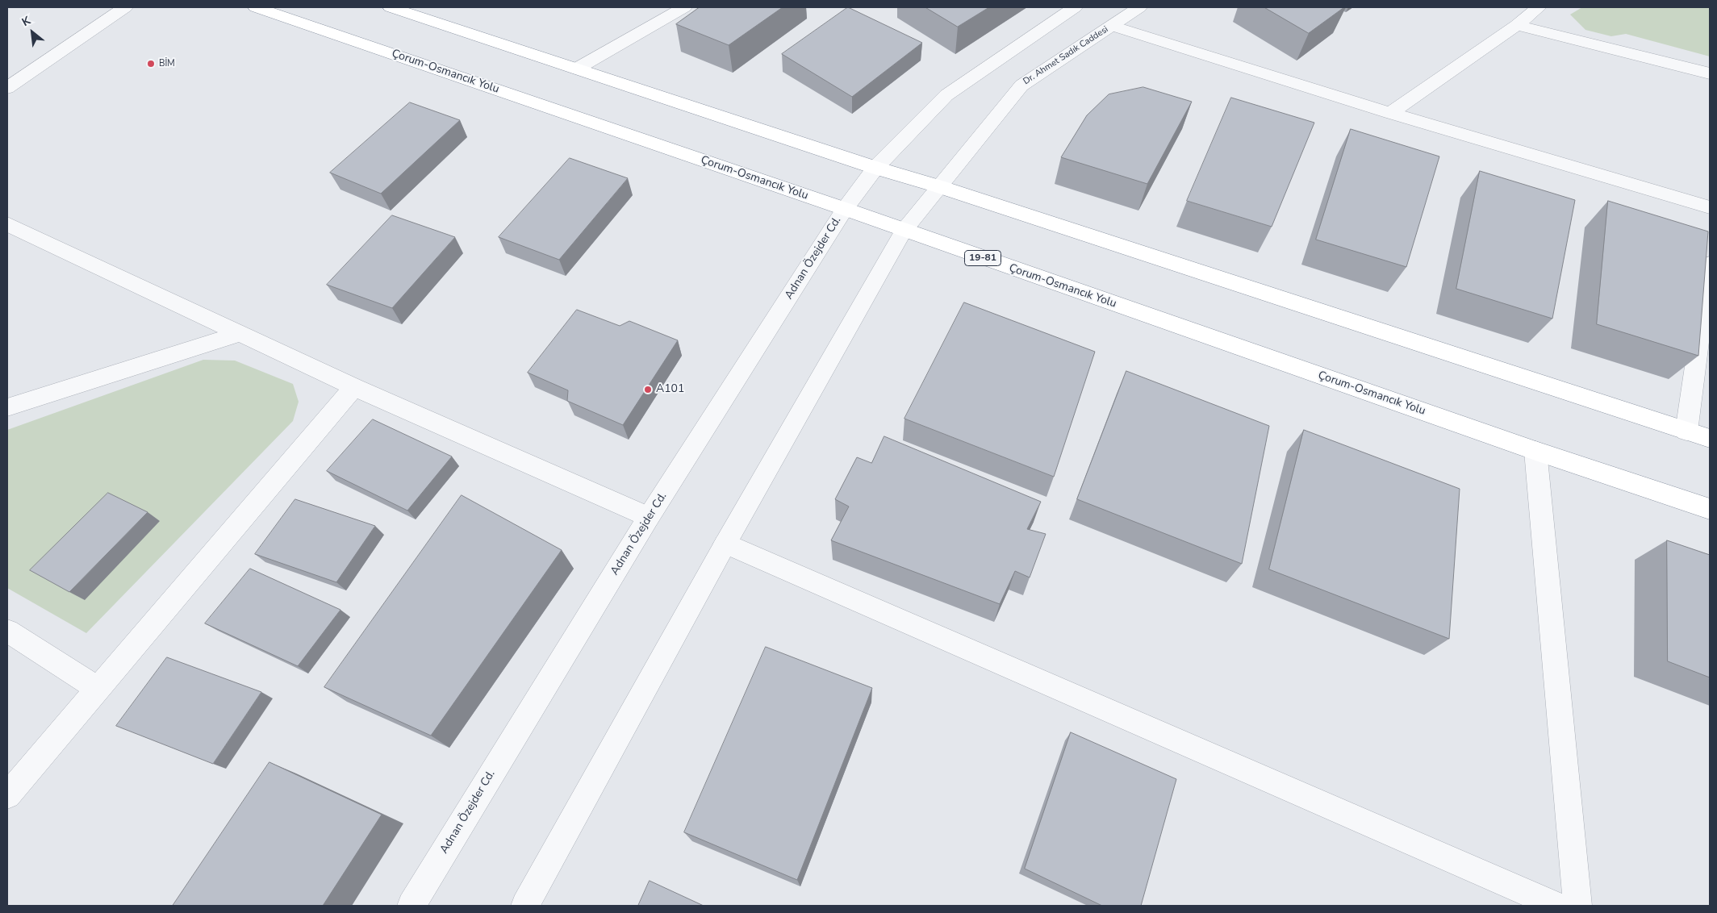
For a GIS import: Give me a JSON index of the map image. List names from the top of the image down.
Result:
{
  "streets": {
    "highway": ["Çorum-Osmancık Yolu", "19-81"],
    "street": ["Dr. Ahmet Sadık Caddesi", "Adnan Özejder Cd."]
  },
  "crossings": [
    ["Çorum-Osmancık Yolu", "Adnan Özejder Cd."]
  ],
  "places": ["BİM", "A101"],
  "north": "top left"
}
